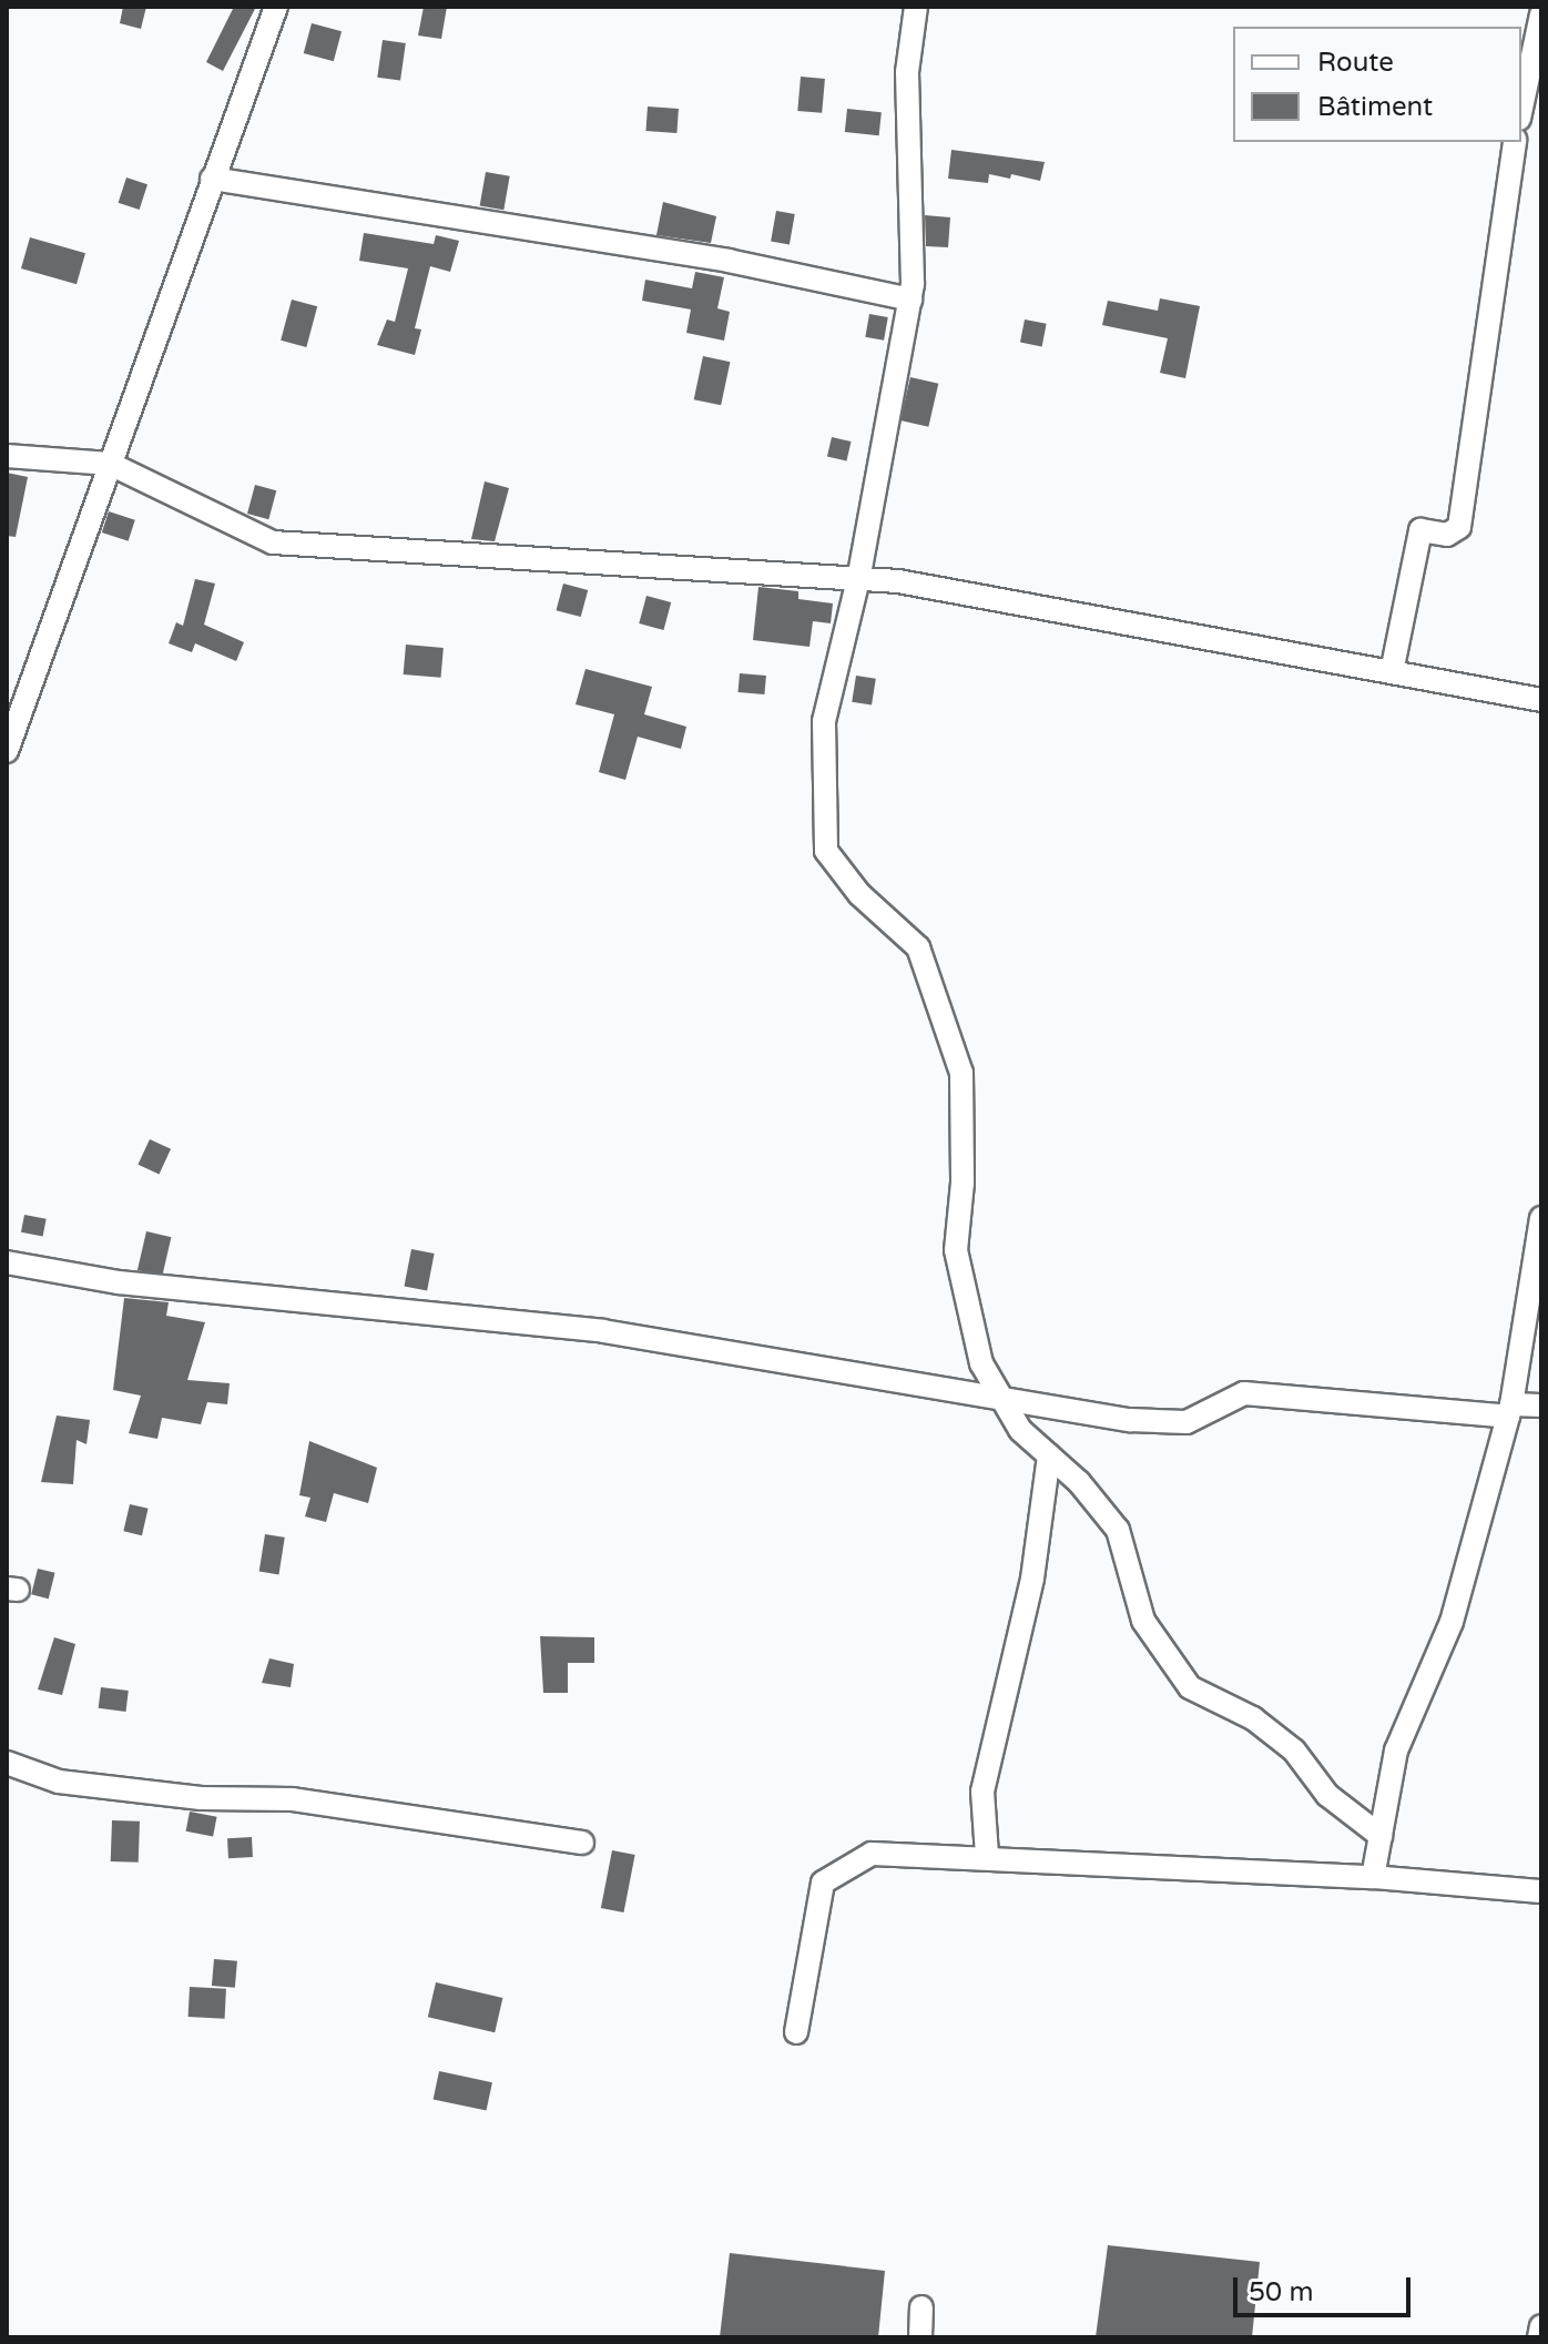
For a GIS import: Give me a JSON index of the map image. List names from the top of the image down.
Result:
{
  "legend": ["Route", "Bâtiment"],
  "scale_bar": "50 m"
}
